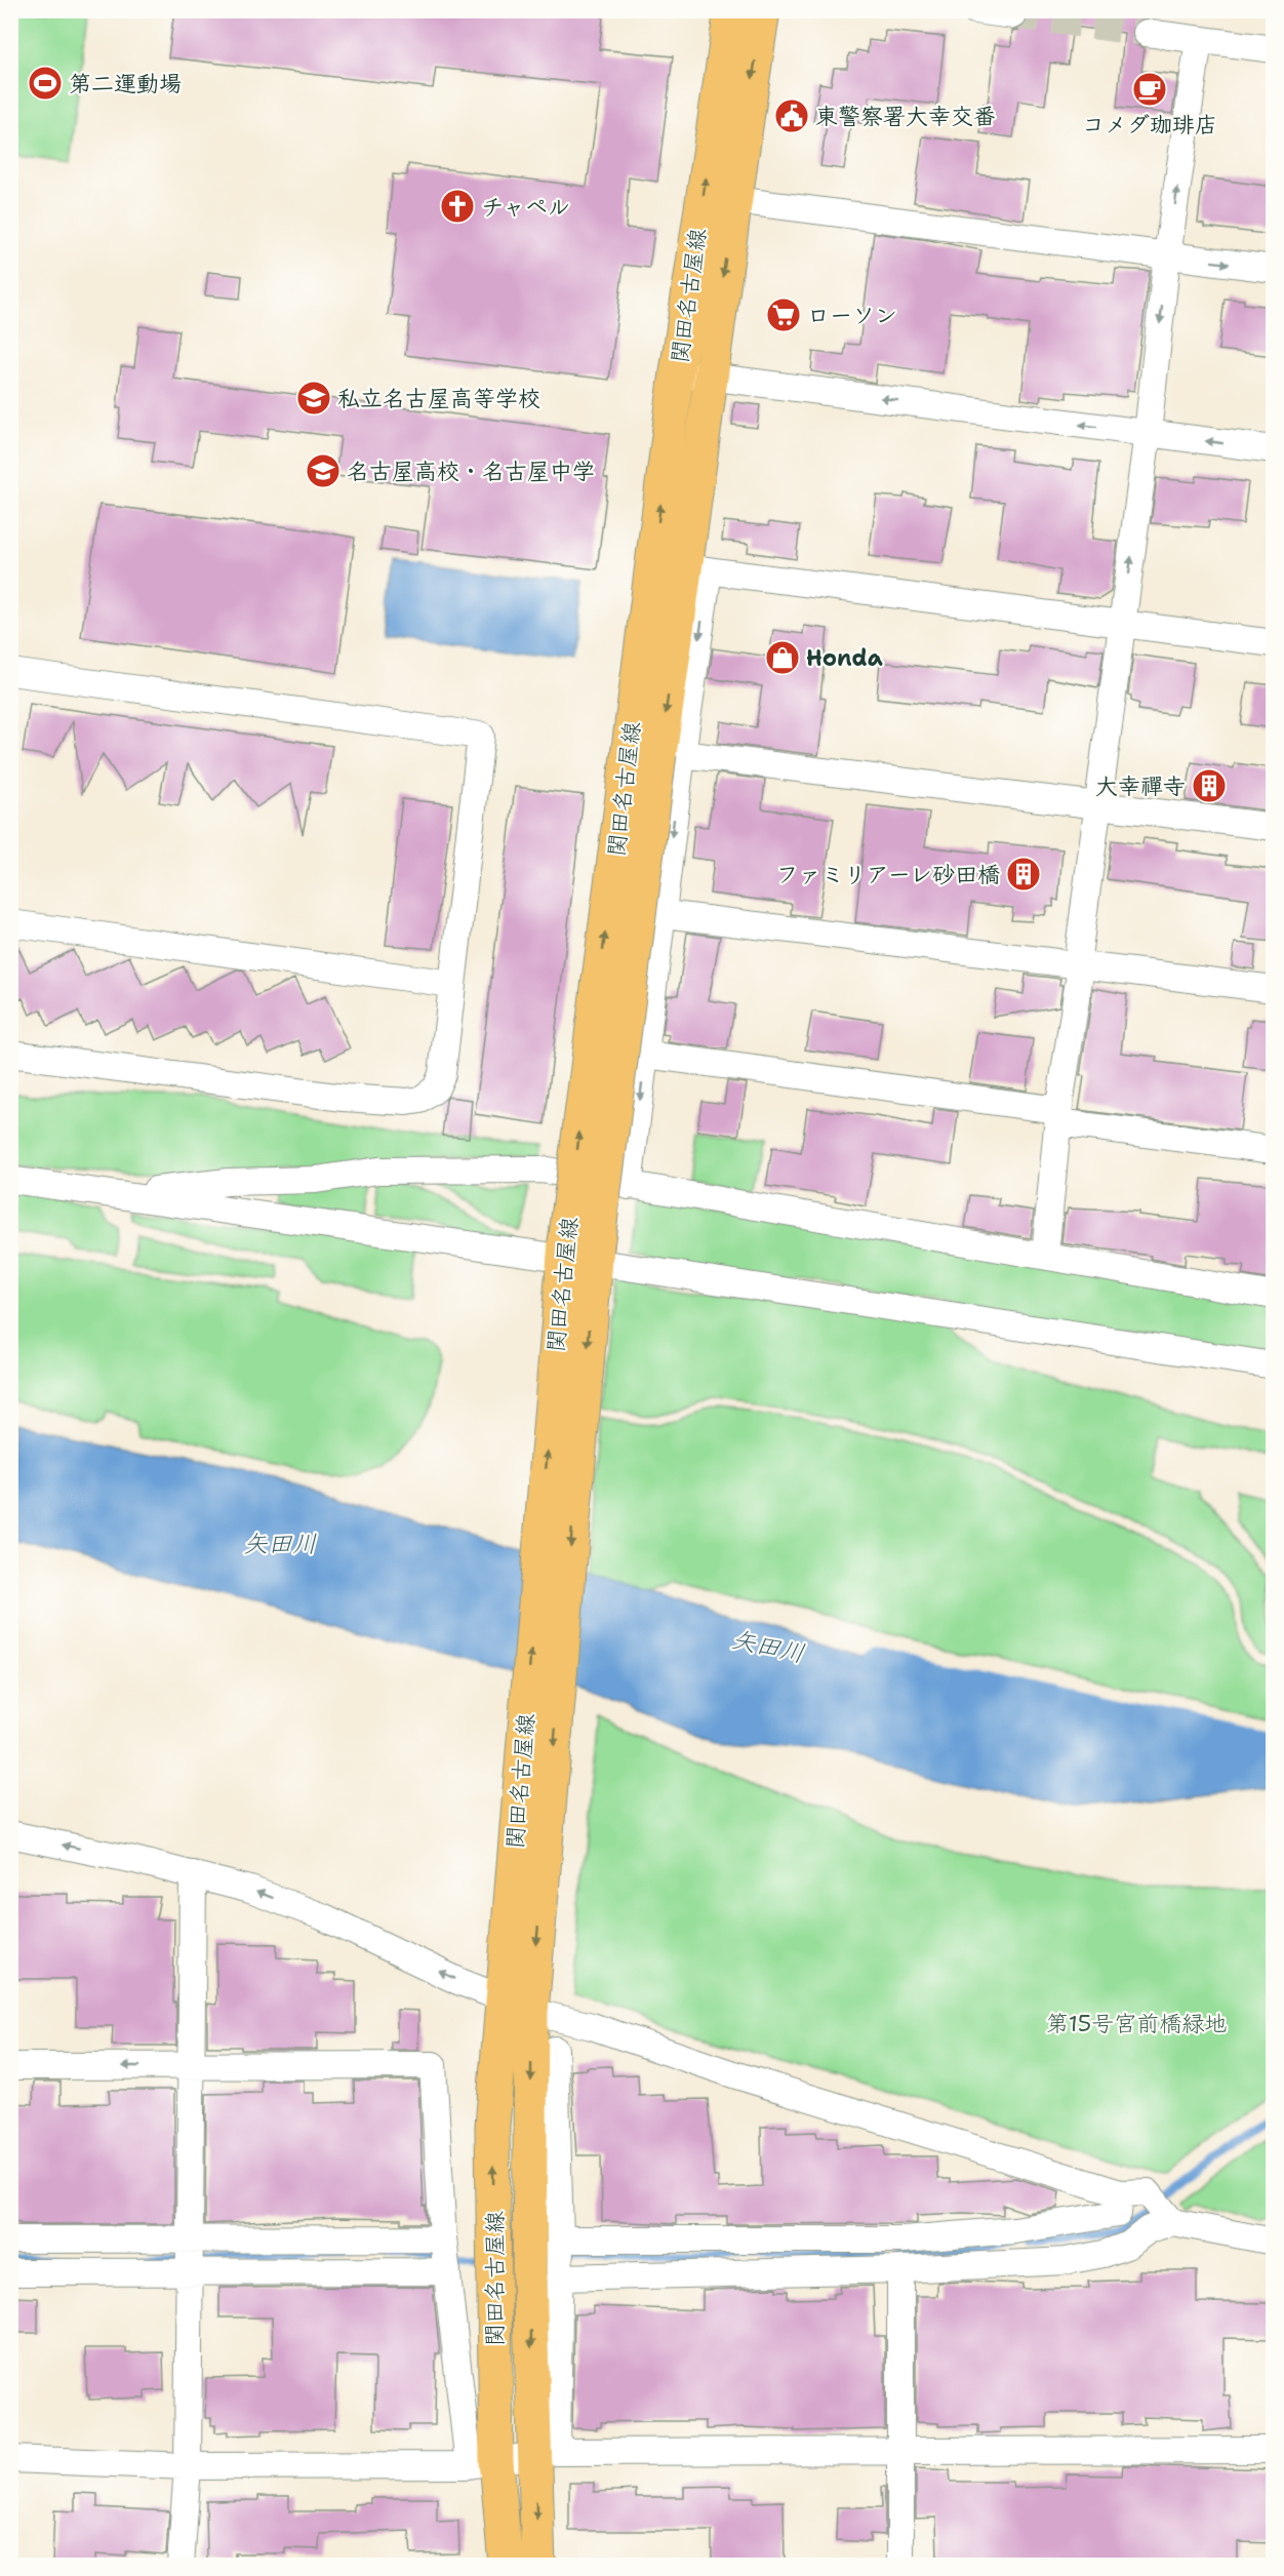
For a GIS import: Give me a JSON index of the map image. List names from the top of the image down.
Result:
{
  "streets": {
    "main road": ["関田名古屋線"]
  },
  "water": ["矢田川"],
  "parks": ["第15号宮前橋緑地"],
  "places": {
    "sports": ["第二運動場"],
    "cafe": ["コメダ珈琲店"],
    "public building": ["東警察署大幸交番"],
    "church": ["チャペル"],
    "supermarket": ["ローソン"],
    "school or university": ["私立名古屋高等学校", "名古屋高校・名古屋中学"],
    "shop": ["Honda"],
    "building": ["大幸禪寺", "ファミリアーレ砂田橋"]
  }
}
